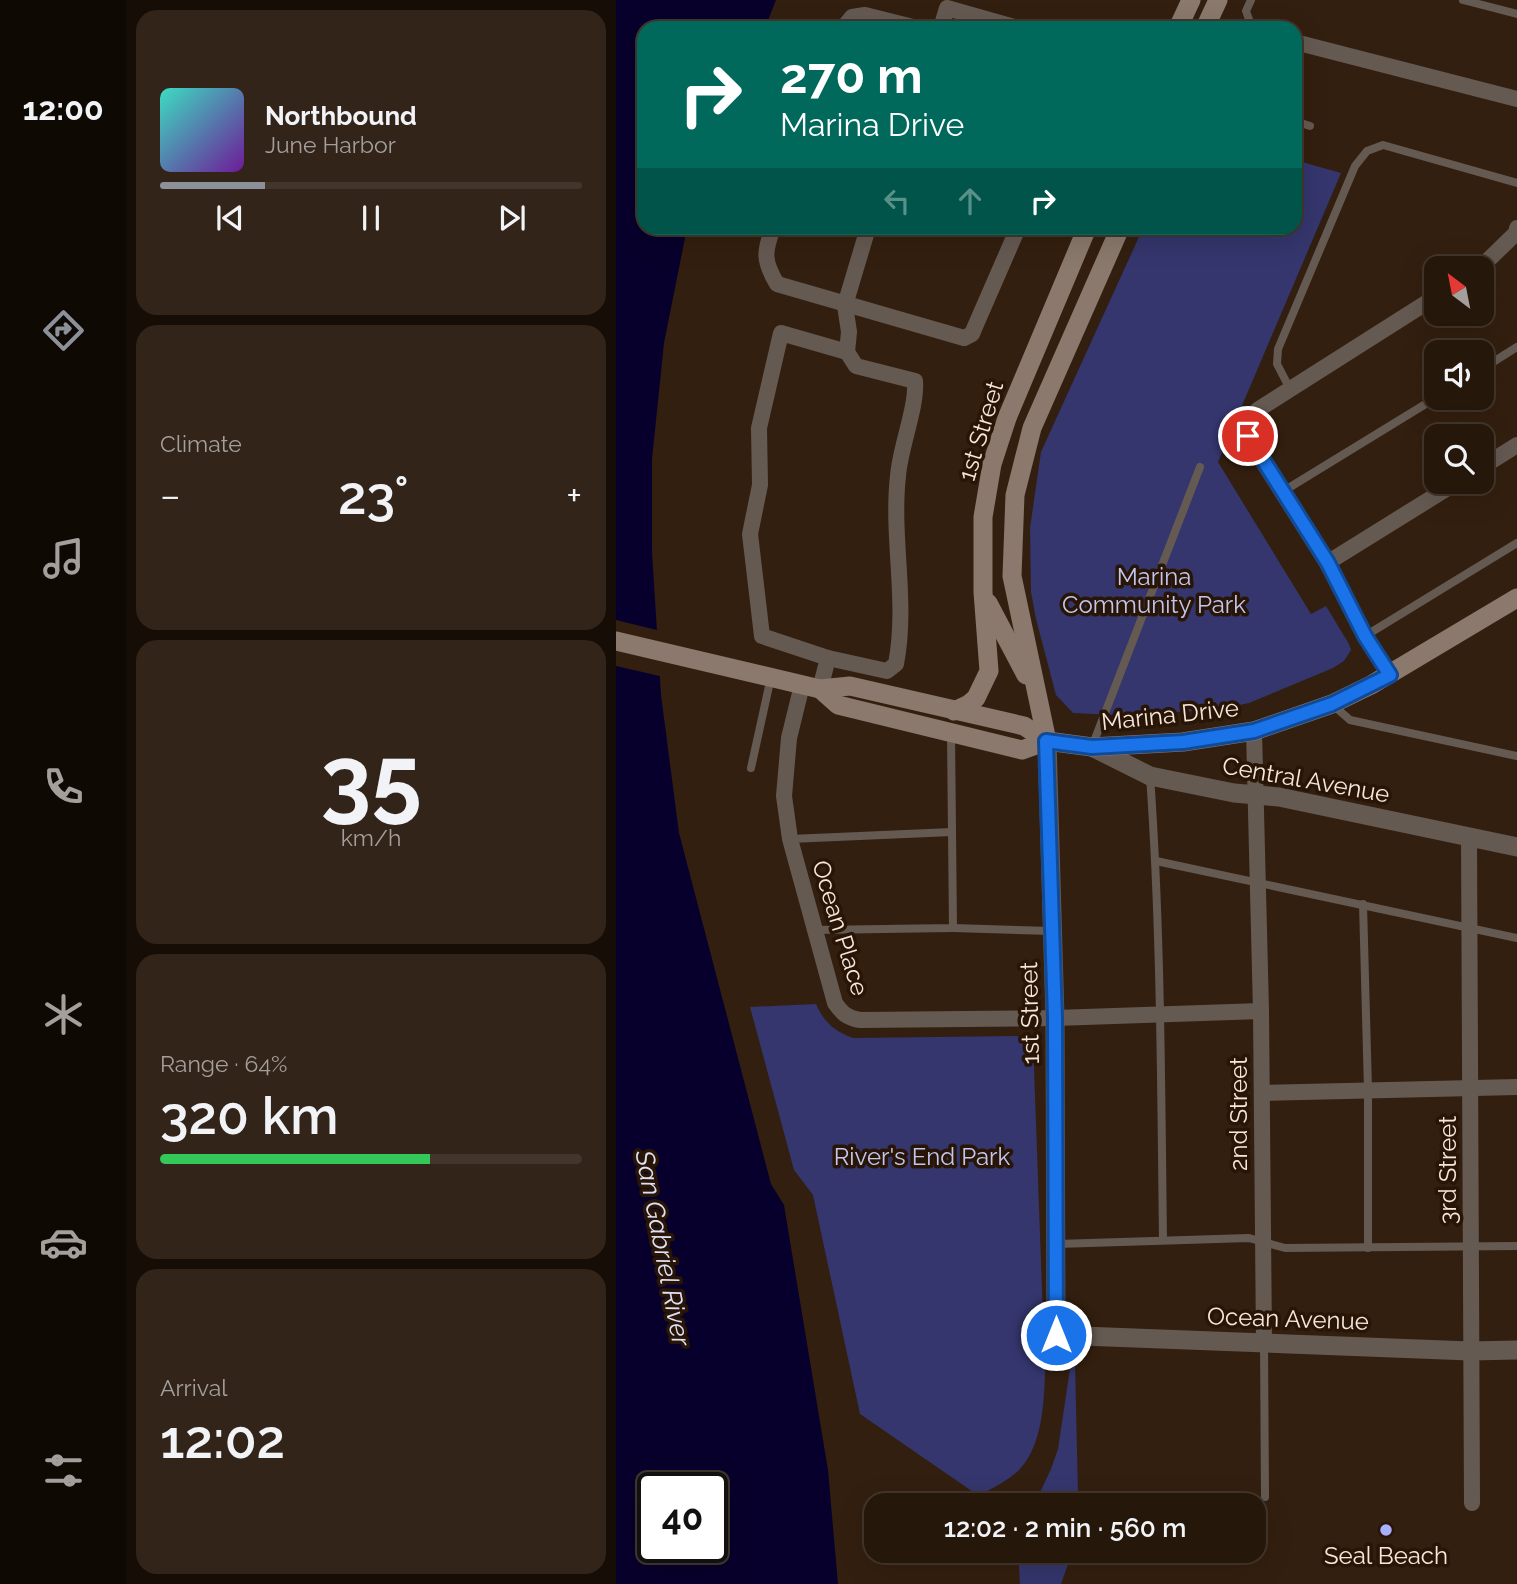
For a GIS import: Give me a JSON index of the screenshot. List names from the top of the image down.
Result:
{
  "streets": {
    "main road": ["1st Street", "Marina Drive"],
    "street": [
      "Central Avenue",
      "Ocean Place",
      "2nd Street",
      "3rd Street",
      "Ocean Avenue"
    ]
  },
  "crossings": [
    ["1st Street", "Marina Drive"],
    ["1st Street", "Ocean Place"],
    ["1st Street", "Ocean Avenue"],
    ["Marina Drive", "Central Avenue"],
    ["Marina Drive", "Ocean Place"],
    ["Marina Drive", "2nd Street"],
    ["Central Avenue", "2nd Street"],
    ["Central Avenue", "3rd Street"],
    ["Ocean Place", "2nd Street"],
    ["2nd Street", "Ocean Avenue"],
    ["3rd Street", "Ocean Avenue"]
  ],
  "water": ["San Gabriel River"],
  "parks": ["Marina Community Park", "River's End Park"],
  "places": ["Seal Beach"],
  "north": "top left",
  "page": {
    "tabs": "12:00",
    "turn": ["270 m", "Marina Drive"],
    "song": ["Northbound", "June Harbor"],
    "tile": [
      "Climate",
      ["35", "km/h"],
      ["Range · 64%", "320 km"],
      ["Arrival", "12:02"]
    ],
    "heat": ["−", "23°", "+"],
    "limit": "40",
    "trip": "12:02 · 2 min · 560 m"
  }
}
